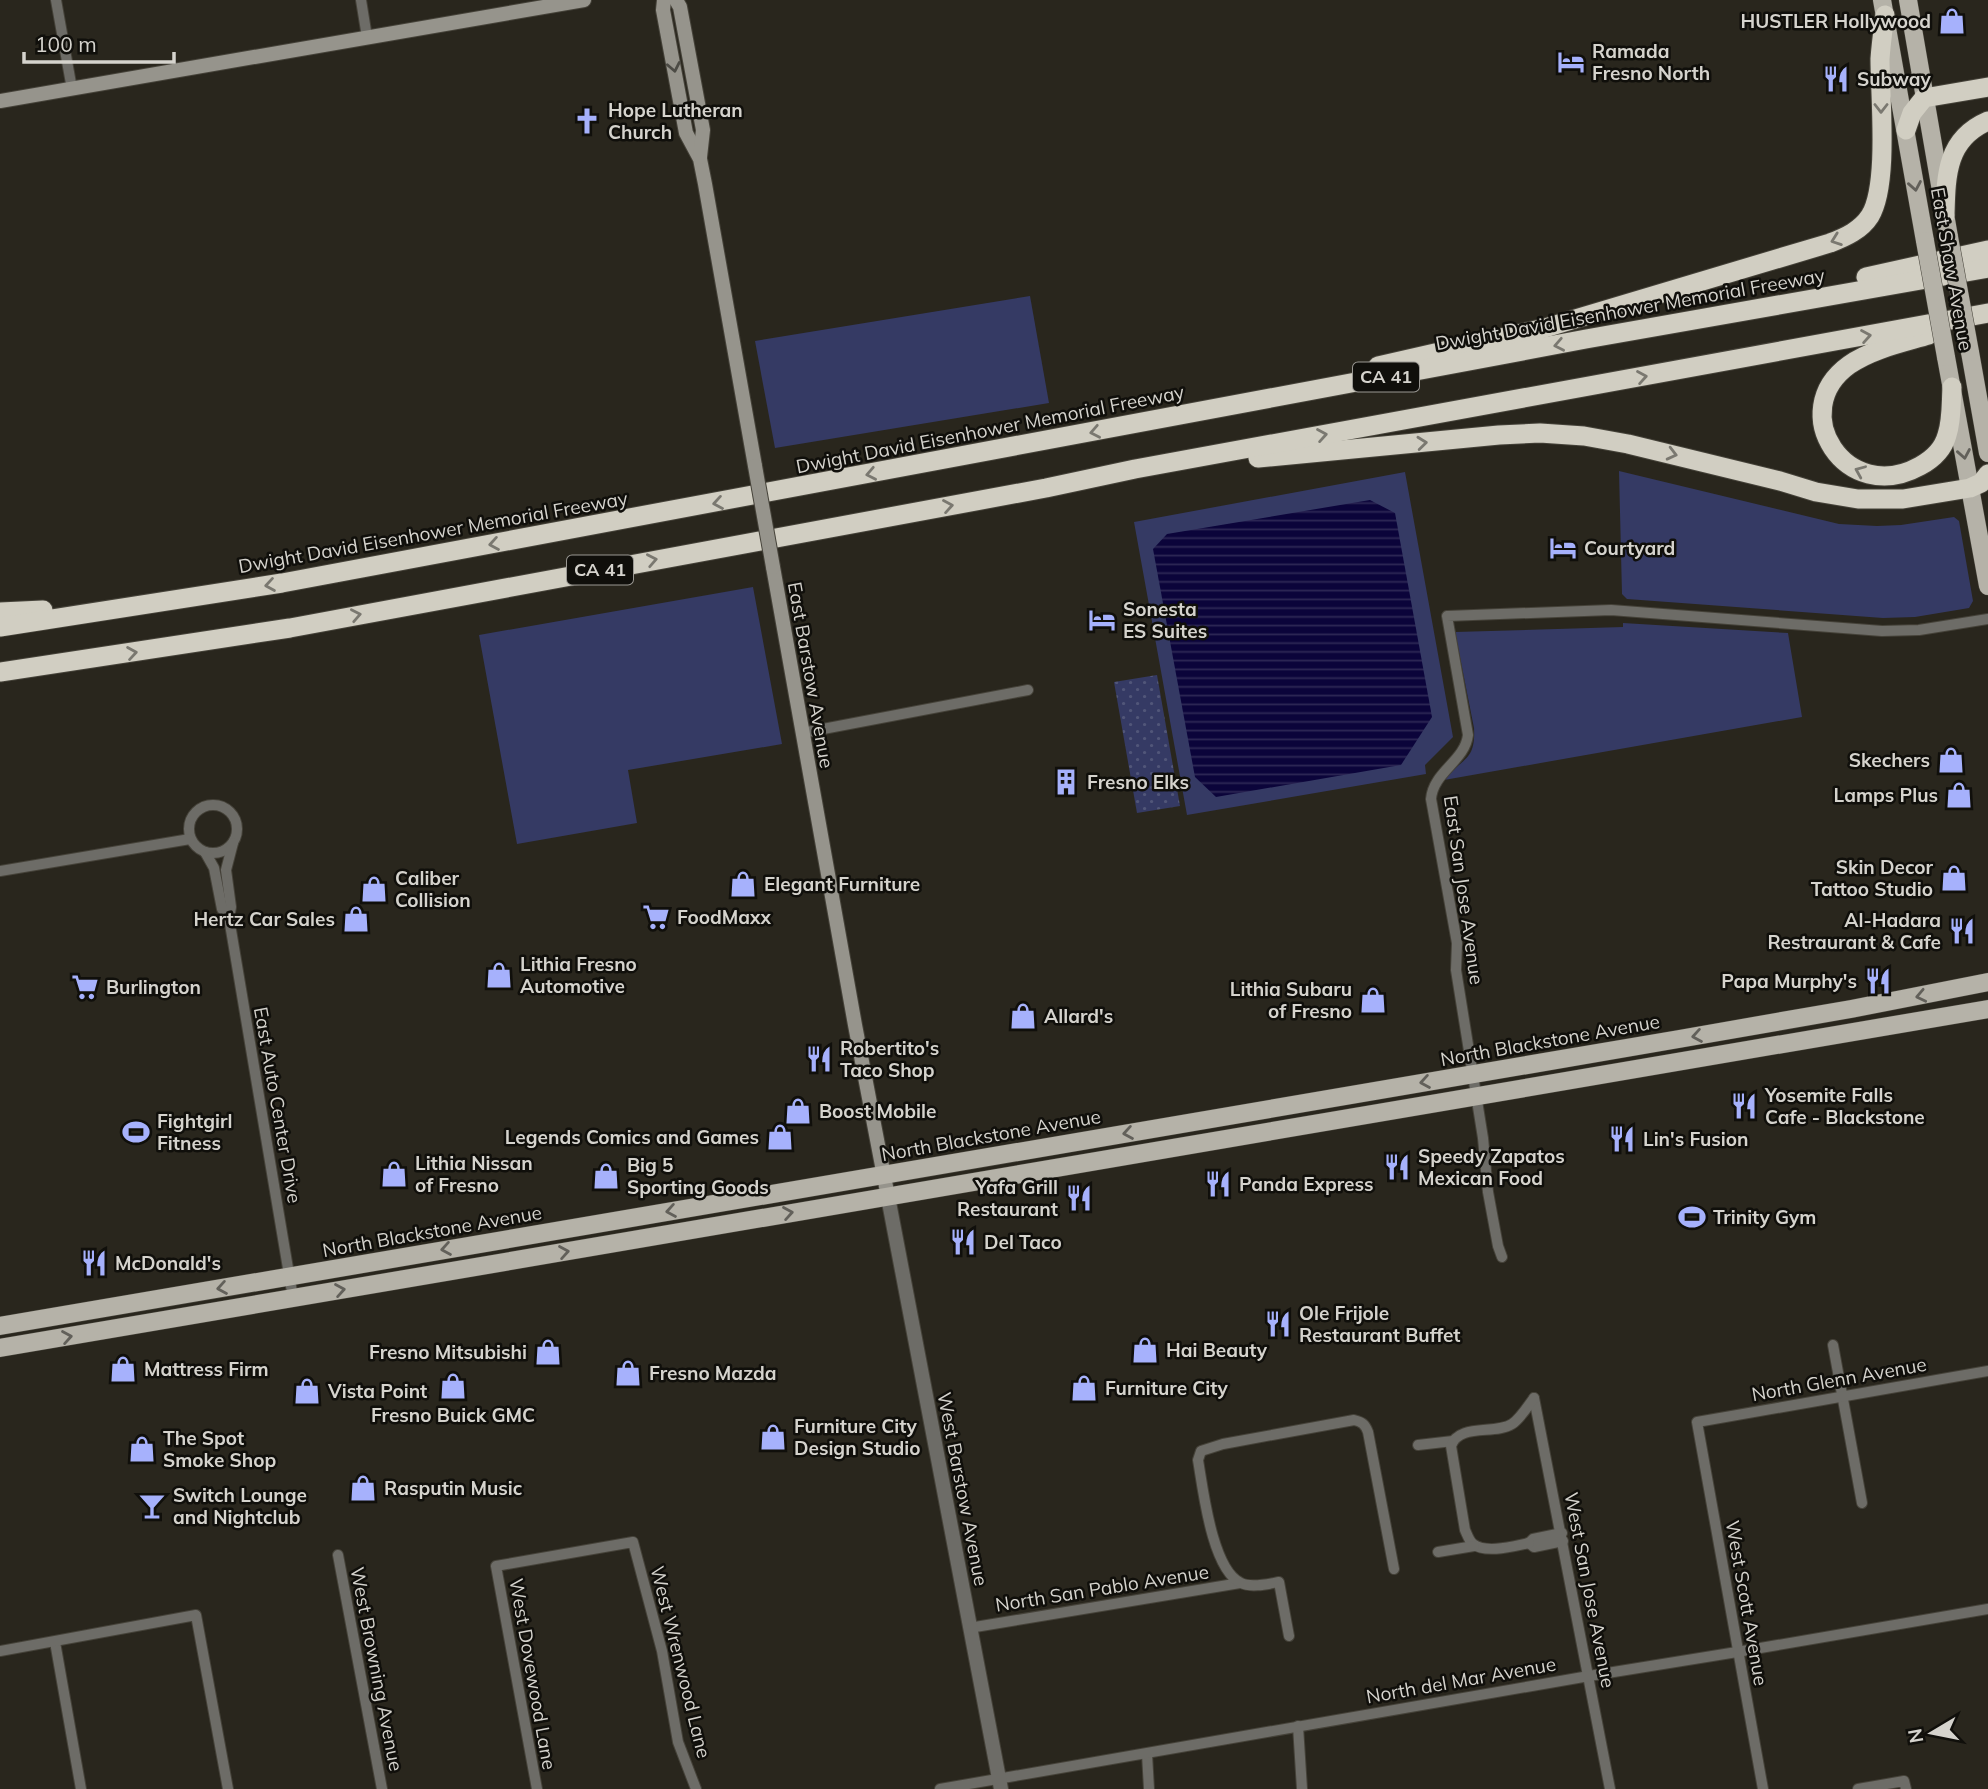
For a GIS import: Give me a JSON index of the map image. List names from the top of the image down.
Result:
{
  "streets": {
    "highway": ["Dwight David Eisenhower Memorial Freeway", "CA 41"],
    "main road": ["East Shaw Avenue", "East Barstow Avenue", "North Blackstone Avenue"],
    "street": [
      "East San Jose Avenue",
      "East Auto Center Drive",
      "North Glenn Avenue",
      "West Barstow Avenue",
      "North San Pablo Avenue",
      "West San Jose Avenue",
      "West Scott Avenue",
      "West Wrenwood Lane",
      "West Browning Avenue",
      "West Dovewood Lane",
      "North del Mar Avenue"
    ]
  },
  "crossings": [
    ["East Barstow Avenue", "North Blackstone Avenue"],
    ["East Barstow Avenue", "West Barstow Avenue"],
    ["East San Jose Avenue", "North Blackstone Avenue"],
    ["North Blackstone Avenue", "East Auto Center Drive"],
    ["North Glenn Avenue", "West Scott Avenue"],
    ["West Barstow Avenue", "North San Pablo Avenue"],
    ["West Barstow Avenue", "North del Mar Avenue"],
    ["West San Jose Avenue", "North del Mar Avenue"],
    ["West Scott Avenue", "North del Mar Avenue"],
    ["West Wrenwood Lane", "West Dovewood Lane"]
  ],
  "places": {
    "shop": [
      "HUSTLER Hollywood",
      "Skechers",
      "Lamps Plus",
      "Skin Decor Tattoo Studio",
      "Elegant Furniture",
      "Caliber Collision",
      "Hertz Car Sales",
      "Lithia Fresno Automotive",
      "Lithia Subaru of Fresno",
      "Allard's",
      "Boost Mobile",
      "Legends Comics and Games",
      "Lithia Nissan of Fresno",
      "Big 5 Sporting Goods",
      "Hai Beauty",
      "Fresno Mitsubishi",
      "Mattress Firm",
      "Fresno Mazda",
      "Fresno Buick GMC",
      "Furniture City",
      "Vista Point",
      "Furniture City Design Studio",
      "The Spot Smoke Shop",
      "Rasputin Music"
    ],
    "hotel": ["Ramada Fresno North", "Courtyard", "Sonesta ES Suites"],
    "restaurant": [
      "Subway",
      "Al-Hadara Restraurant & Cafe",
      "Papa Murphy's",
      "Robertito's Taco Shop",
      "Yosemite Falls Cafe - Blackstone",
      "Lin's Fusion",
      "Speedy Zapatos Mexican Food",
      "Panda Express",
      "Yafa Grill Restaurant",
      "Del Taco",
      "McDonald's",
      "Ole Frijole Restaurant Buffet"
    ],
    "church": ["Hope Lutheran Church"],
    "building": ["Fresno Elks"],
    "supermarket": ["FoodMaxx", "Burlington"],
    "sports": ["Fightgirl Fitness", "Trinity Gym"],
    "bar": ["Switch Lounge and Nightclub"]
  },
  "scale_bar": "100 m",
  "north": "left"
}
